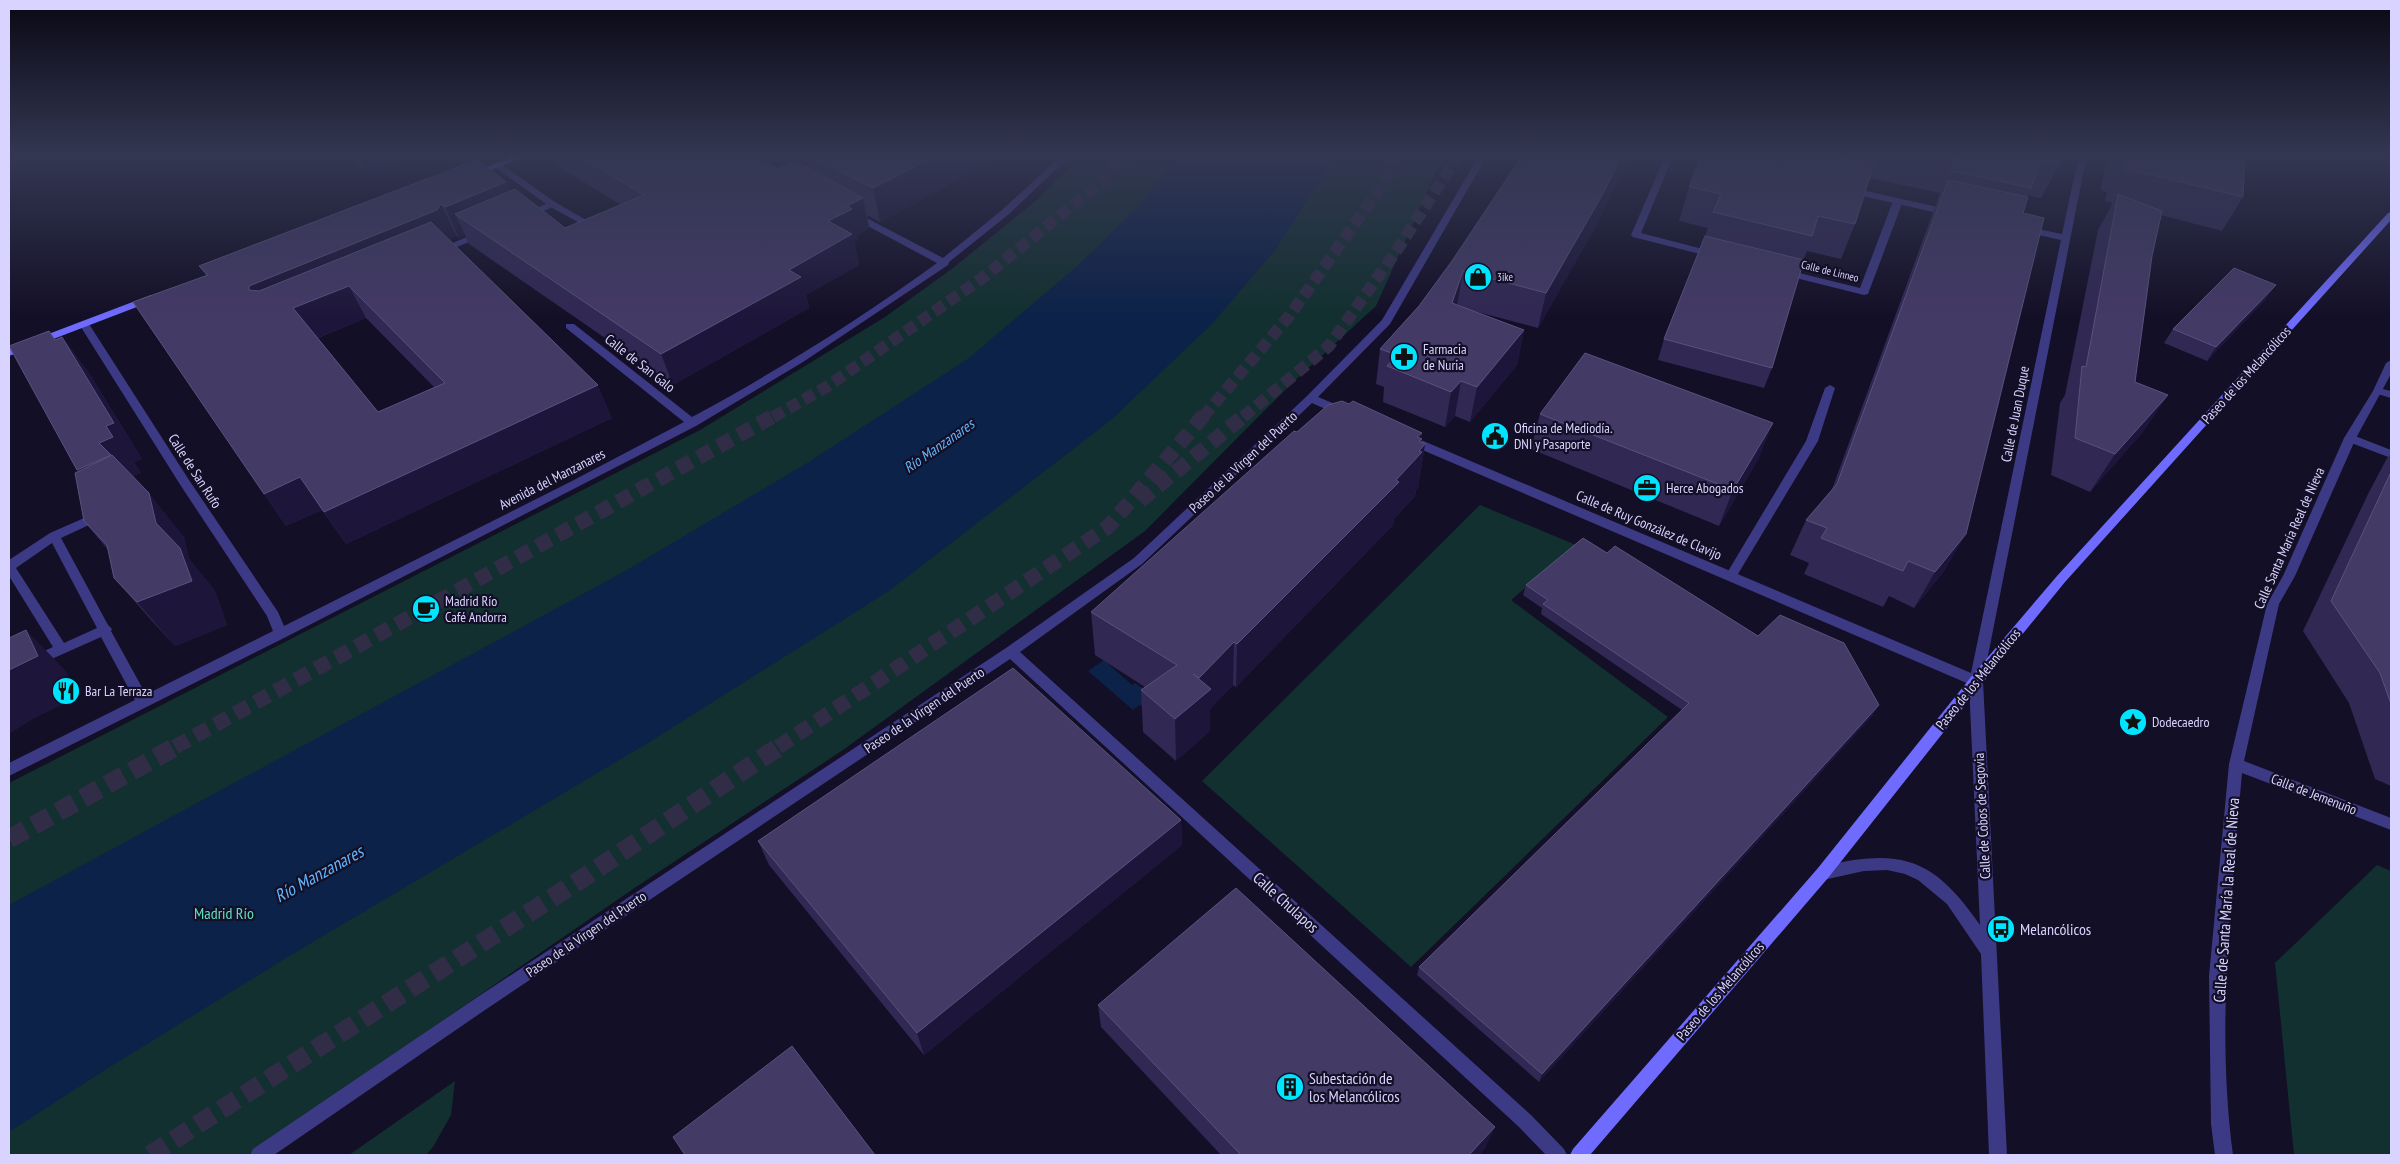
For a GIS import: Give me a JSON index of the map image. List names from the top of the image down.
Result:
{
  "streets": {
    "street": [
      "Calle de Linneo",
      "Calle de San Galo",
      "Paseo de los Melancólicos",
      "Calle de Juan Duque",
      "Paseo de la Virgen del Puerto",
      "Calle de San Rufo",
      "Avenida del Manzanares",
      "Calle de Ruy González de Clavijo",
      "Calle Santa María Real de Nieva",
      "Calle de Jemenuño",
      "Calle de Cobos de Segovia",
      "Calle de Santa María la Real de Nieva",
      "Calle Chulapos"
    ]
  },
  "crossings": [
    ["Calle de San Galo", "Avenida del Manzanares"],
    ["Paseo de los Melancólicos", "Calle de Juan Duque"],
    ["Paseo de los Melancólicos", "Calle de Ruy González de Clavijo"],
    ["Paseo de los Melancólicos", "Calle de Cobos de Segovia"],
    ["Calle de Juan Duque", "Calle de Ruy González de Clavijo"],
    ["Calle de Juan Duque", "Calle de Cobos de Segovia"],
    ["Paseo de la Virgen del Puerto", "Calle Chulapos"],
    ["Calle de San Rufo", "Avenida del Manzanares"],
    ["Calle de Ruy González de Clavijo", "Calle de Cobos de Segovia"],
    ["Calle Santa María Real de Nieva", "Calle de Jemenuño"],
    ["Calle Santa María Real de Nieva", "Calle de Santa María la Real de Nieva"],
    ["Calle de Jemenuño", "Calle de Santa María la Real de Nieva"]
  ],
  "water": ["Río Manzanares"],
  "parks": ["Madrid Río"],
  "places": {
    "shop": ["3ike"],
    "pharmacy": ["Farmacia de Nuria"],
    "public building": ["Oficina de Mediodía. DNI y Pasaporte"],
    "office": ["Herce Abogados"],
    "cafe": ["Madrid Río Café Andorra"],
    "restaurant": ["Bar La Terraza"],
    "place": ["Dodecaedro"],
    "bus stop": ["Melancólicos"],
    "building": ["Subestación de los Melancólicos"]
  }
}
